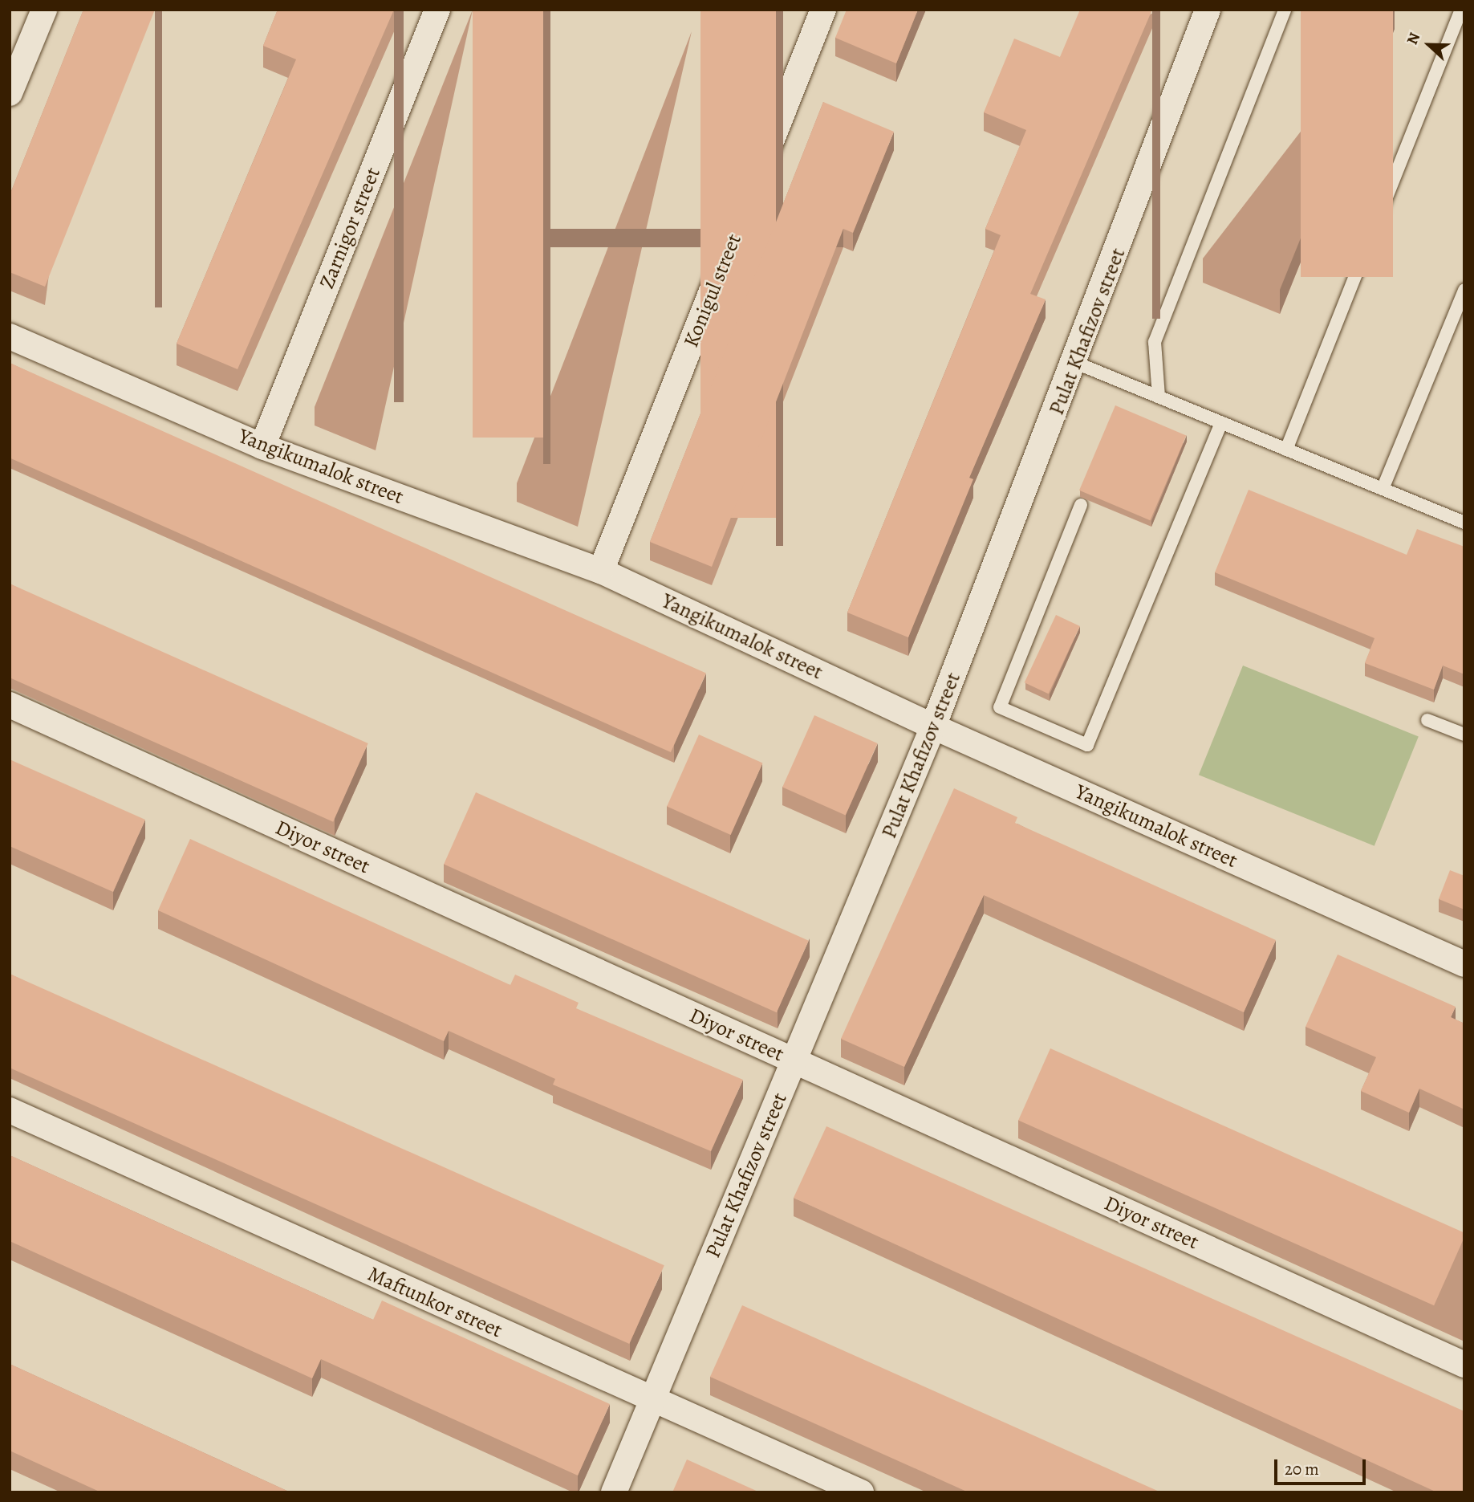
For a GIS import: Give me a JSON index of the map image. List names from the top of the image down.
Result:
{
  "streets": {
    "street": [
      "Zarnigor street",
      "Konigul street",
      "Pulat Khafizov street",
      "Yangikumalok street",
      "Diyor street",
      "Maftunkor street"
    ]
  },
  "crossings": [
    ["Zarnigor street", "Yangikumalok street"],
    ["Konigul street", "Yangikumalok street"],
    ["Pulat Khafizov street", "Yangikumalok street"],
    ["Pulat Khafizov street", "Diyor street"],
    ["Pulat Khafizov street", "Maftunkor street"]
  ],
  "scale_bar": "20 m",
  "north": "left"
}
